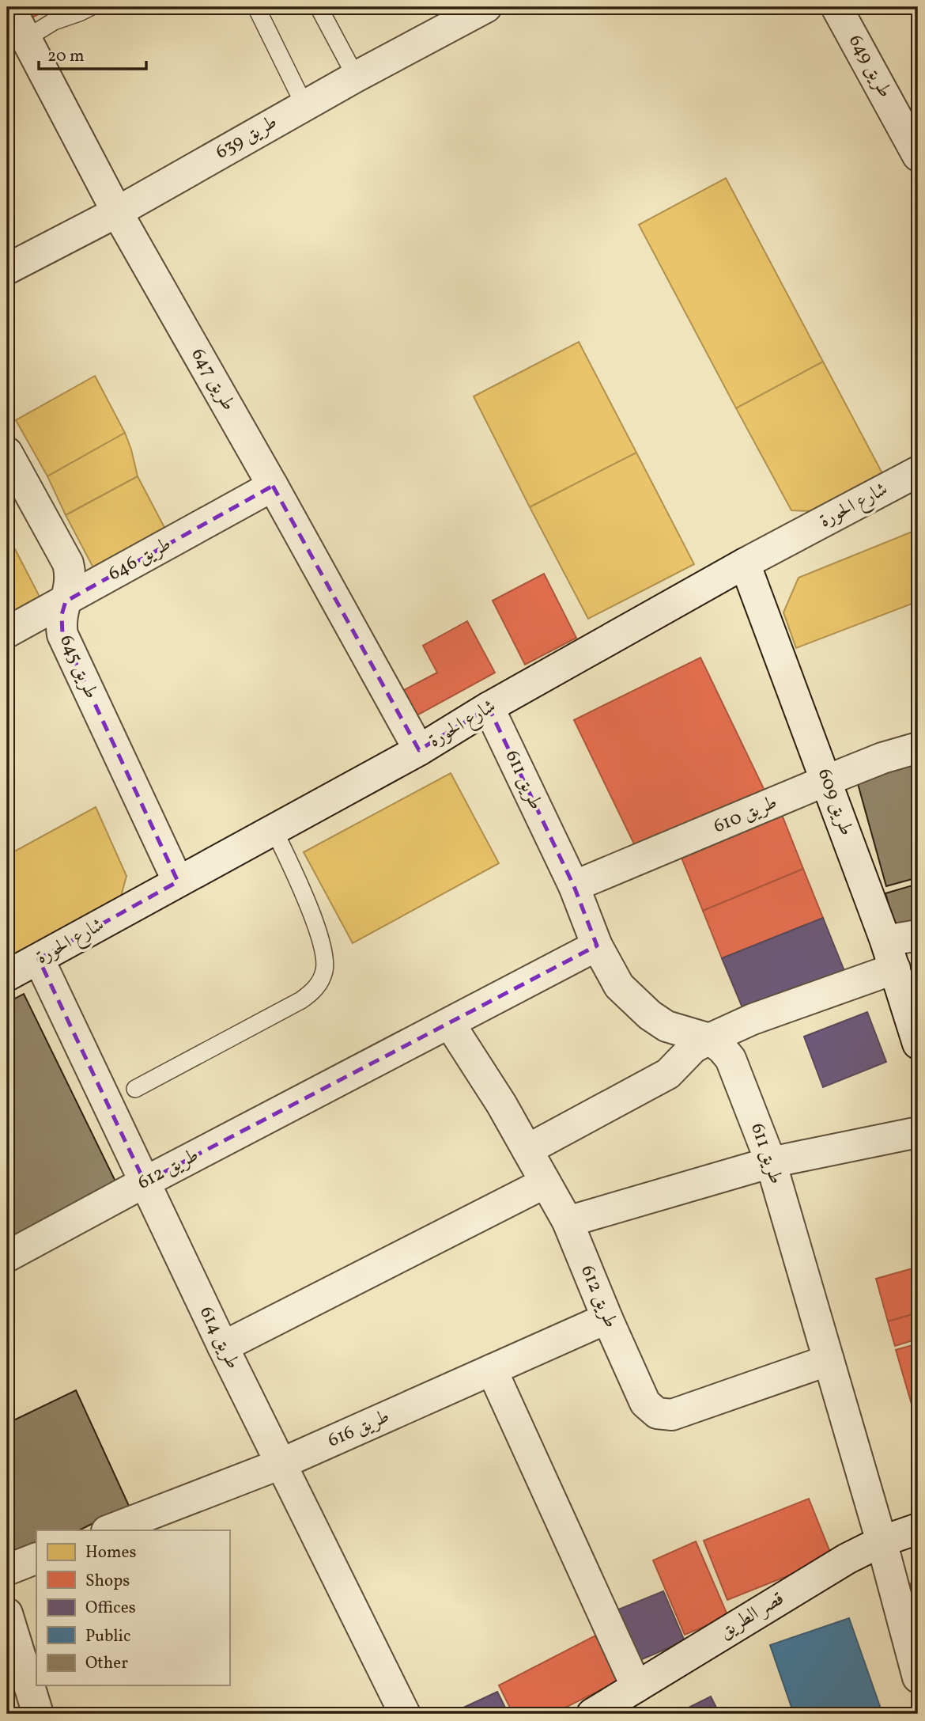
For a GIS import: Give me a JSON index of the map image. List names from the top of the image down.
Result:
{
  "streets": {
    "street": [
      "طريق 649",
      "طريق 639",
      "طريق 647",
      "شارع الحورة",
      "طريق 646",
      "طريق 645",
      "طريق 611",
      "طريق 609",
      "طريق 610",
      "طريق 612",
      "طريق 614",
      "طريق 616",
      "قصر الطريق"
    ]
  },
  "crossings": [
    ["طريق 639", "طريق 647"],
    ["طريق 647", "شارع الحورة"],
    ["طريق 647", "طريق 646"],
    ["شارع الحورة", "طريق 645"],
    ["شارع الحورة", "طريق 611"],
    ["شارع الحورة", "طريق 609"],
    ["شارع الحورة", "طريق 614"],
    ["طريق 646", "طريق 645"],
    ["طريق 611", "طريق 610"],
    ["طريق 611", "طريق 612"],
    ["طريق 611", "قصر الطريق"],
    ["طريق 609", "طريق 610"],
    ["طريق 612", "طريق 614"],
    ["طريق 612", "طريق 616"],
    ["طريق 614", "طريق 616"]
  ],
  "legend": [
    "Homes",
    "Shops",
    "Offices",
    "Public",
    "Other"
  ],
  "scale_bar": "20 m"
}
